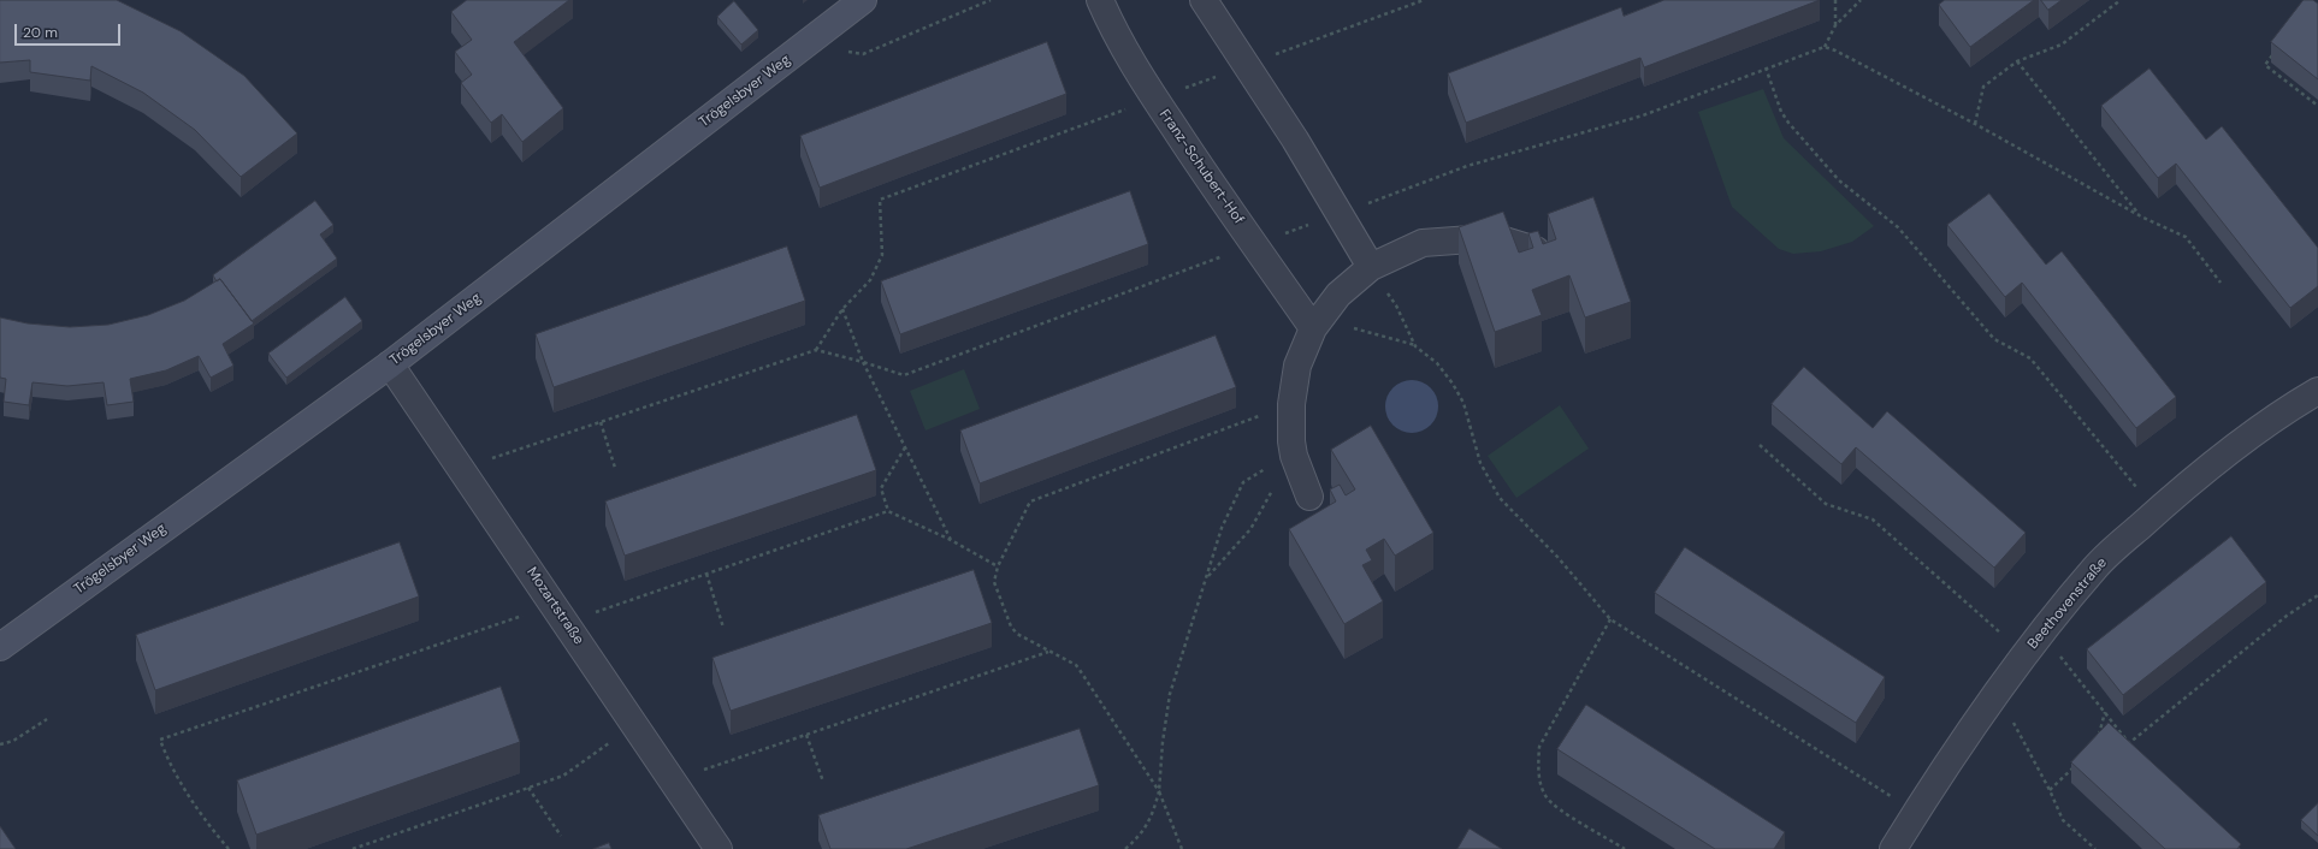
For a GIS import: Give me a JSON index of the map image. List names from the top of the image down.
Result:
{
  "streets": {
    "street": [
      "Trögelsbyer Weg",
      "Franz-Schubert-Hof",
      "Beethovenstraße",
      "Mozartstraße"
    ]
  },
  "crossings": [
    ["Trögelsbyer Weg", "Mozartstraße"]
  ],
  "scale_bar": "20 m"
}
